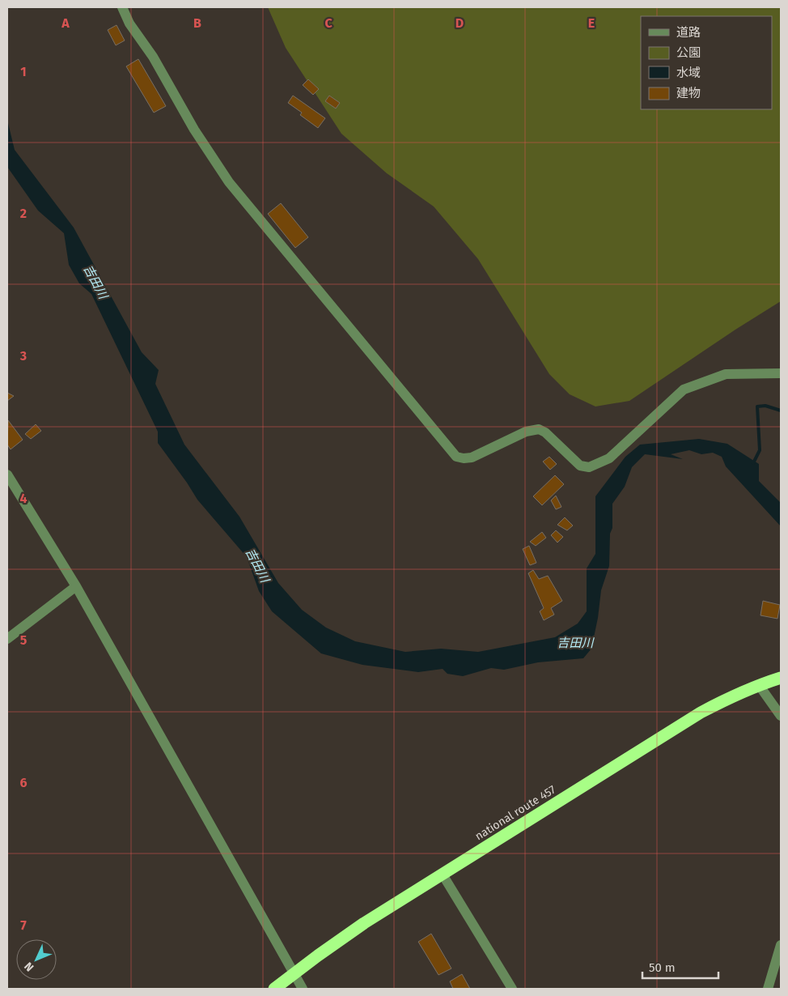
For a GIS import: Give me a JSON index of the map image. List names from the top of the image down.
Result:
{
  "streets": {
    "highway": ["national route 457"]
  },
  "water": ["吉田川"],
  "legend": [
    "道路",
    "公園",
    "水域",
    "建物"
  ],
  "scale_bar": "50 m",
  "north": "bottom left",
  "grid": {
    "columns": [
      "A",
      "B",
      "C",
      "D",
      "E"
    ],
    "rows": [
      "1",
      "2",
      "3",
      "4",
      "5",
      "6",
      "7"
    ]
  }
}
